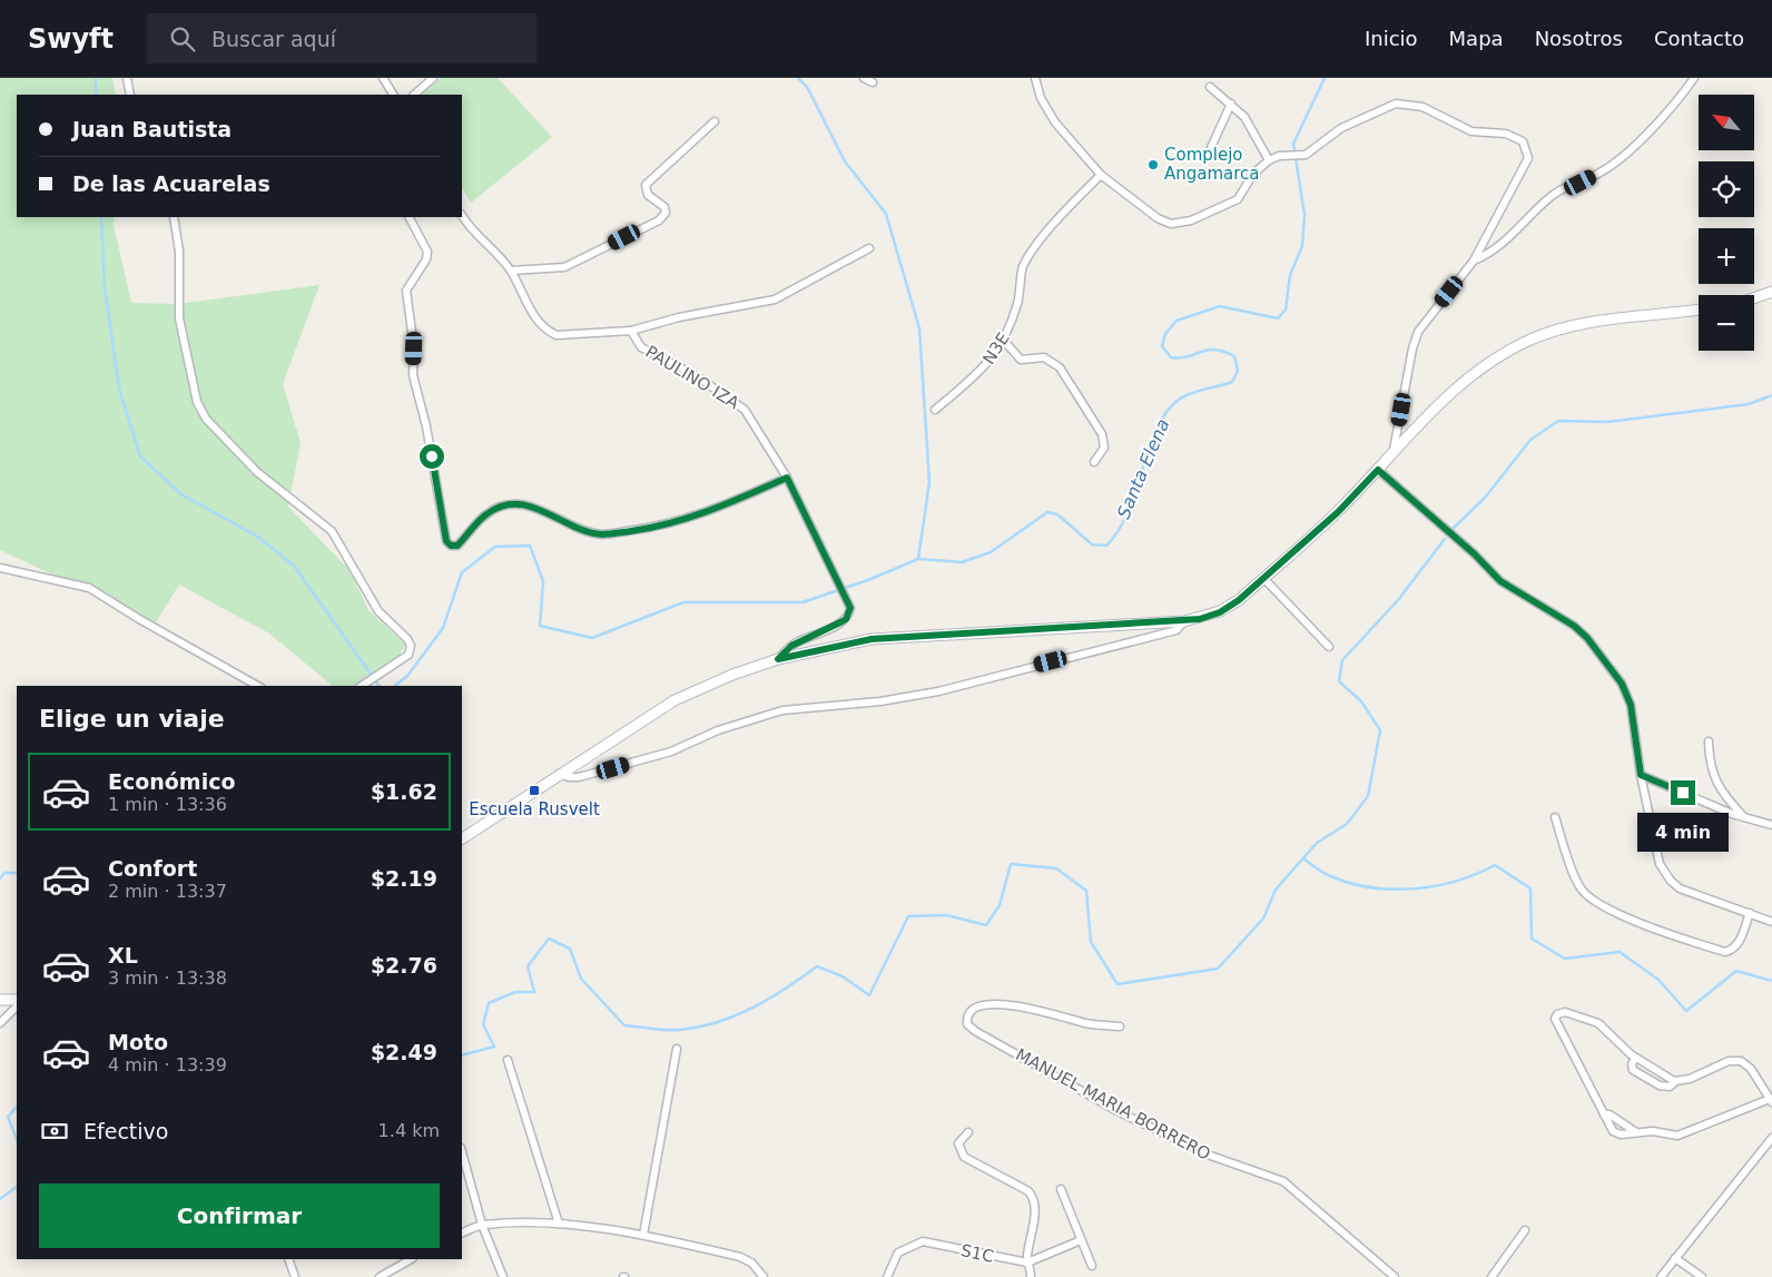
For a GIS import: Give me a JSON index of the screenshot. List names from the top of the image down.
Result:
{
  "streets": {
    "street": [
      "N3E",
      "PAULINO IZA",
      "MANUEL MARIA BORRERO",
      "S1C"
    ]
  },
  "water": ["Santa Elena"],
  "places": {
    "other": ["Complejo Angamarca"],
    "transit": ["Escuela Rusvelt"]
  },
  "north": "top left",
  "page": {
    "header": "Swyft",
    "search": "Buscar aquí",
    "nav": [
      "Inicio",
      "Mapa",
      "Nosotros",
      "Contacto"
    ],
    "map_buttons": ["+", "−"],
    "banner": ["Juan Bautista", "De las Acuarelas"],
    "heading": "Elige un viaje",
    "list": [
      {
        "name": "Económico",
        "note": "1 min · 13:36",
        "value": "$1.62"
      },
      {
        "name": "Confort",
        "note": "2 min · 13:37",
        "value": "$2.19"
      },
      {
        "name": "XL",
        "note": "3 min · 13:38",
        "value": "$2.76"
      },
      {
        "name": "Moto",
        "note": "4 min · 13:39",
        "value": "$2.49"
      }
    ],
    "bubble": "4 min",
    "pay": ["Efectivo", "1.4 km"],
    "buttons": "Confirmar"
  }
}
